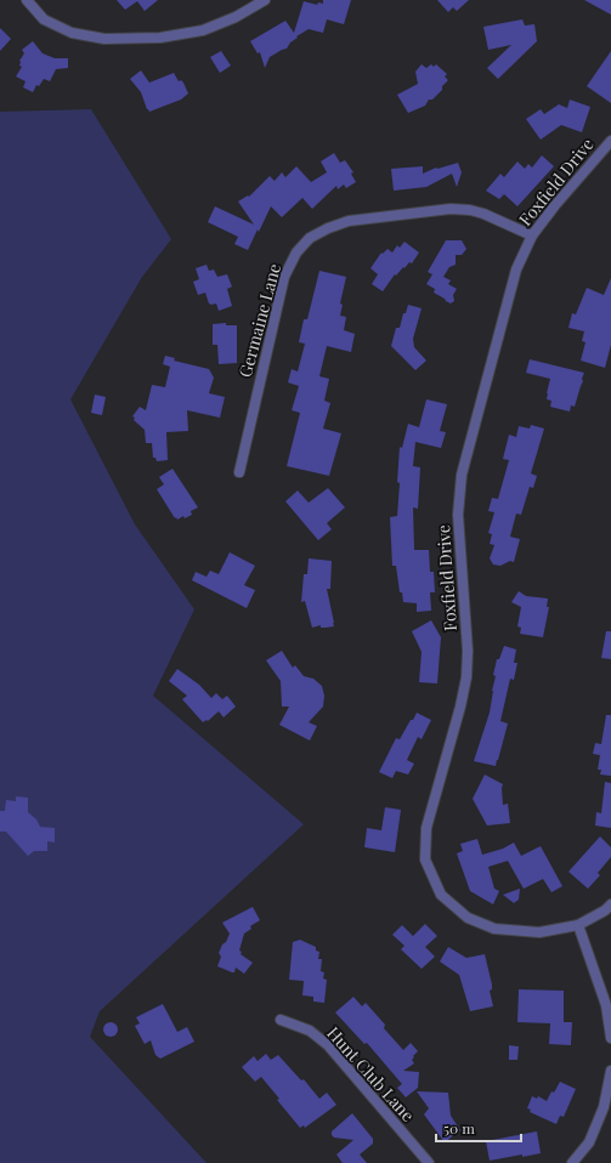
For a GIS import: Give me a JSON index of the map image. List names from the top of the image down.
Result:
{
  "streets": {
    "street": ["Foxfield Drive", "Germaine Lane", "Hunt Club Lane"]
  },
  "crossings": [
    ["Foxfield Drive", "Germaine Lane"]
  ],
  "scale_bar": "50 m"
}
